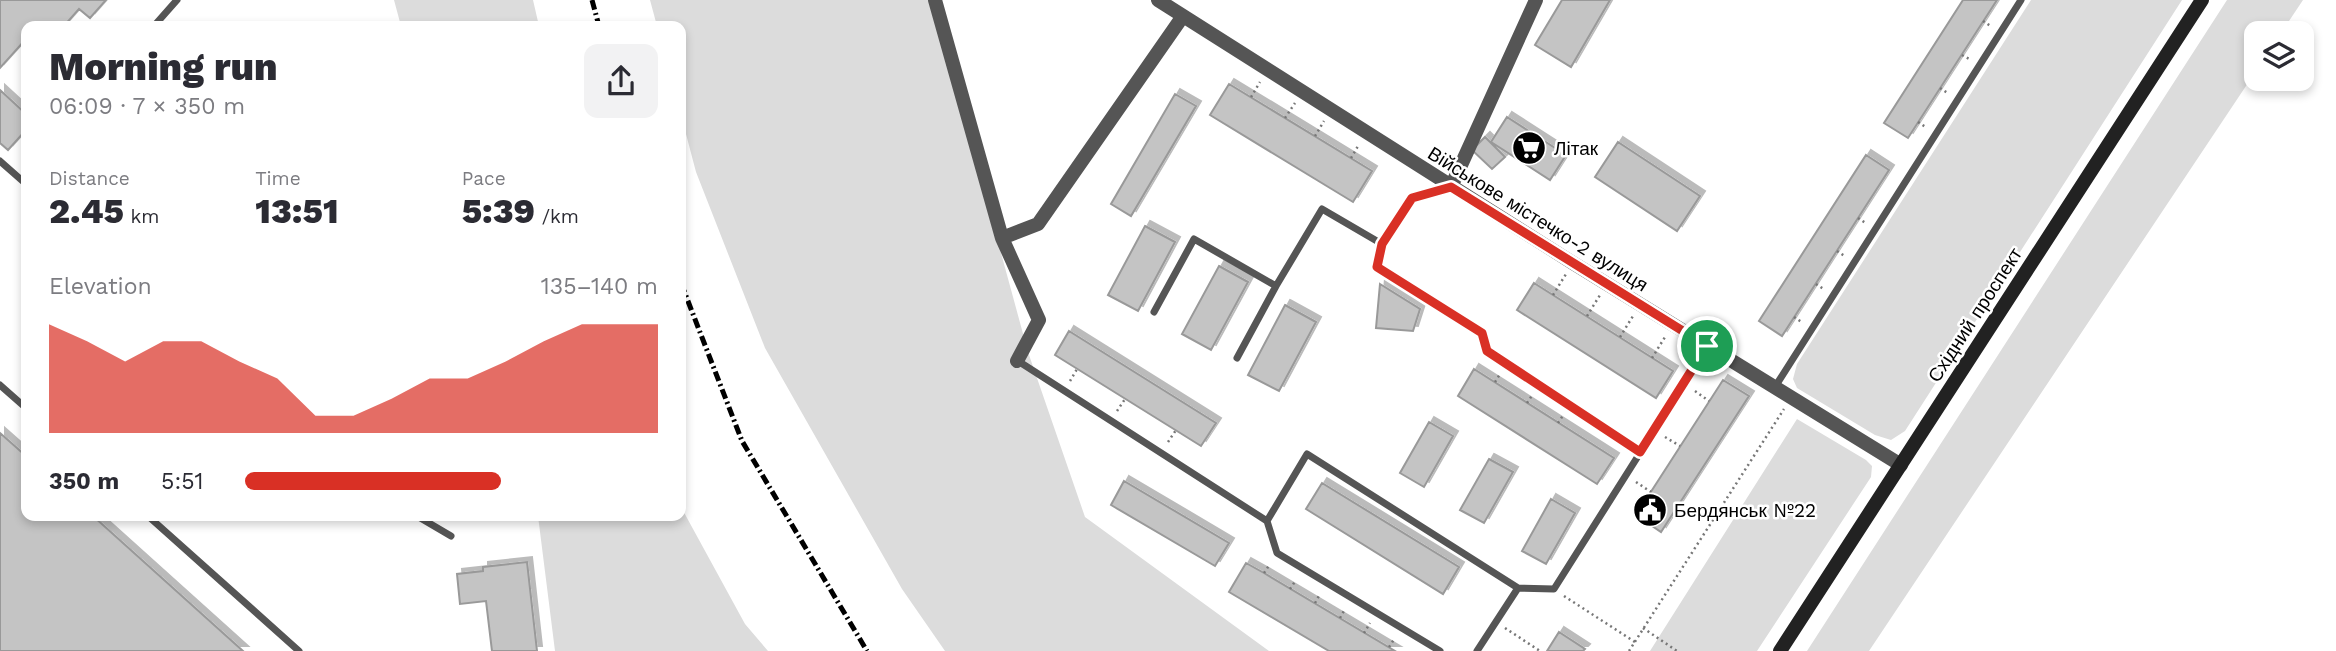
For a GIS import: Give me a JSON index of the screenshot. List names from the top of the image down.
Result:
{
  "streets": {
    "main road": ["Східний проспект"],
    "street": ["Військове містечко-2 вулиця"]
  },
  "crossings": [
    ["Військове містечко-2 вулиця", "Східний проспект"]
  ],
  "places": {
    "supermarket": ["Літак"],
    "public building": ["Бердянськ №22"]
  },
  "page": {
    "heading": ["Morning run", "06:09 · 7 × 350 m"],
    "stats": [
      ["Distance", "2.45 km"],
      ["Time", "13:51"],
      ["Pace", "5:39 /km"]
    ],
    "chart": ["Elevation", "135–140 m"],
    "list": [
      {
        "name": "350 m",
        "note": "5:51"
      }
    ]
  }
}
